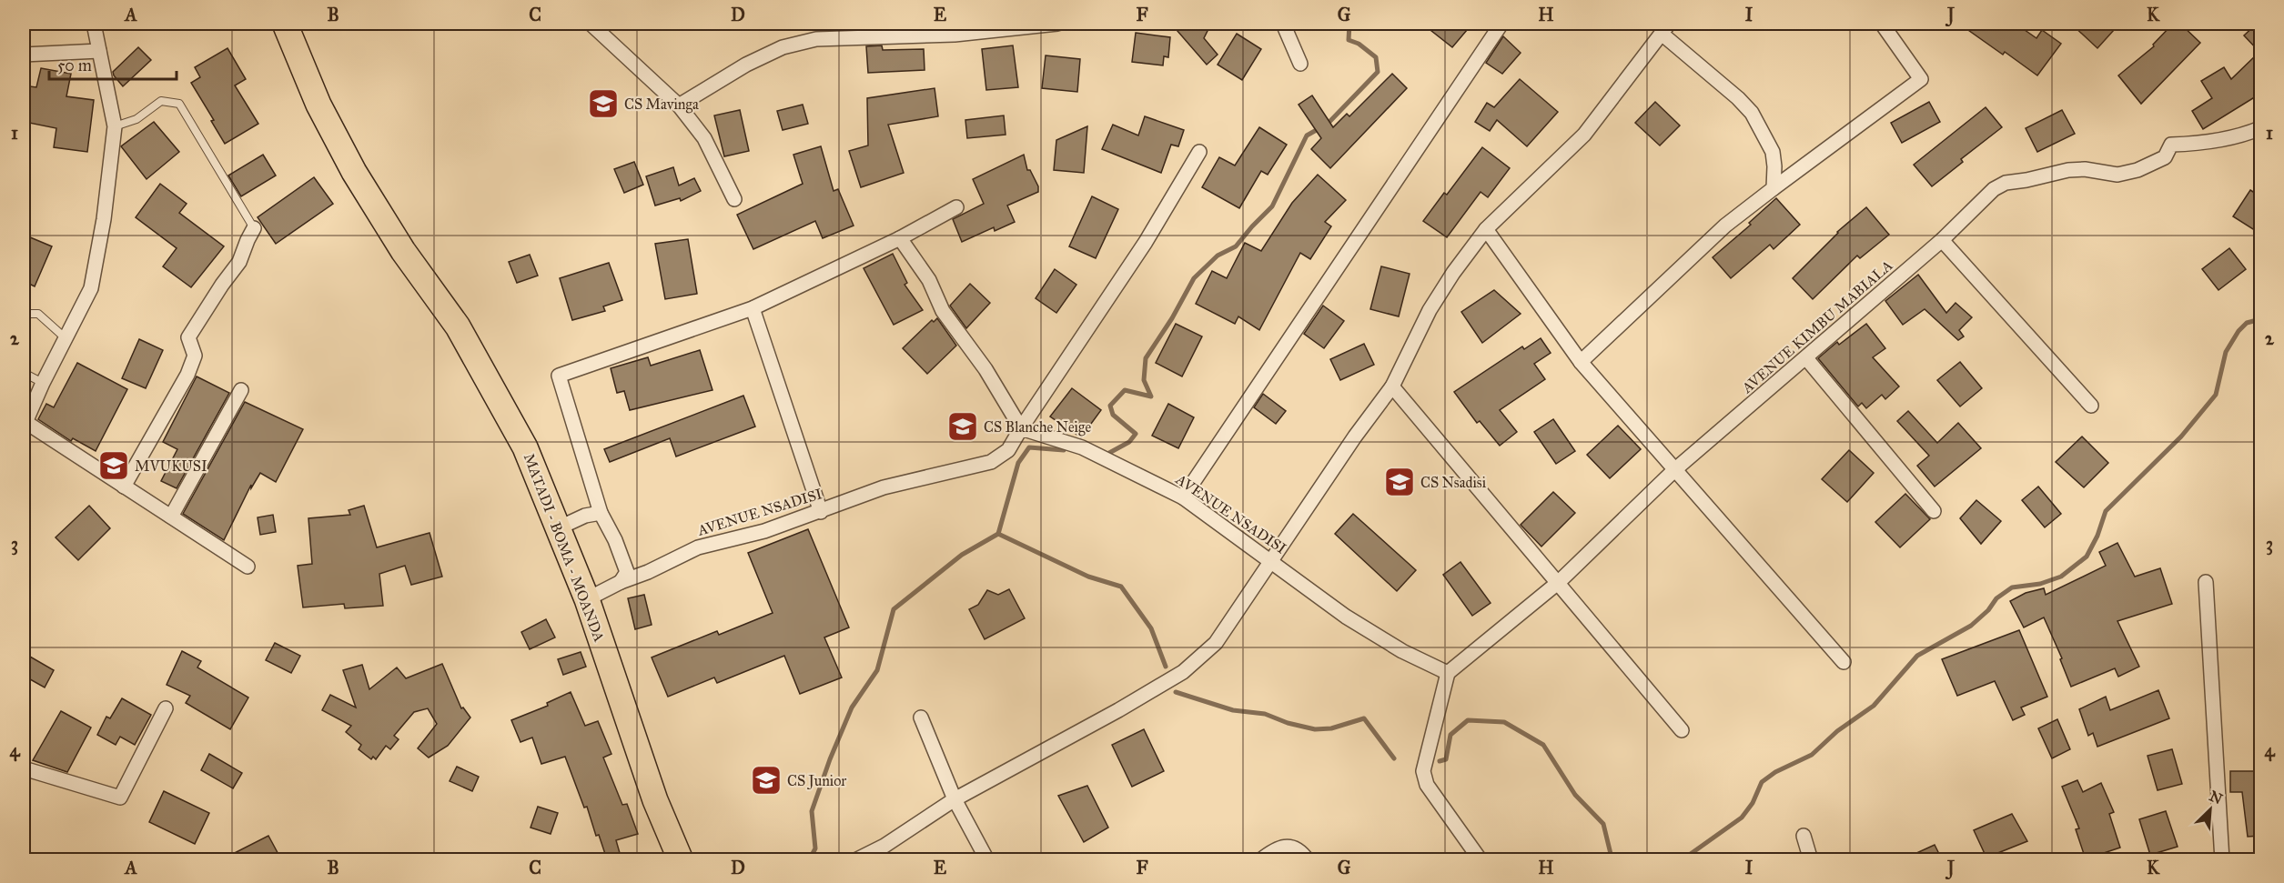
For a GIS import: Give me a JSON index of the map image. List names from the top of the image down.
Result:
{
  "streets": {
    "highway": ["MATADI - BOMA - MOANDA"],
    "street": ["AVENUE KIMBU MABIALA", "AVENUE NSADISI"]
  },
  "crossings": [
    ["AVENUE KIMBU MABIALA", "AVENUE NSADISI"],
    ["AVENUE NSADISI", "MATADI - BOMA - MOANDA"]
  ],
  "places": {
    "school or university": [
      "CS Mavinga",
      "CS Blanche Neige",
      "MVUKUSI",
      "CS Nsadisi",
      "CS Junior"
    ]
  },
  "scale_bar": "50 m",
  "north": "top right",
  "grid": {
    "columns": [
      "A",
      "B",
      "C",
      "D",
      "E",
      "F",
      "G",
      "H",
      "I",
      "J",
      "K"
    ],
    "rows": [
      "1",
      "2",
      "3",
      "4"
    ]
  }
}
